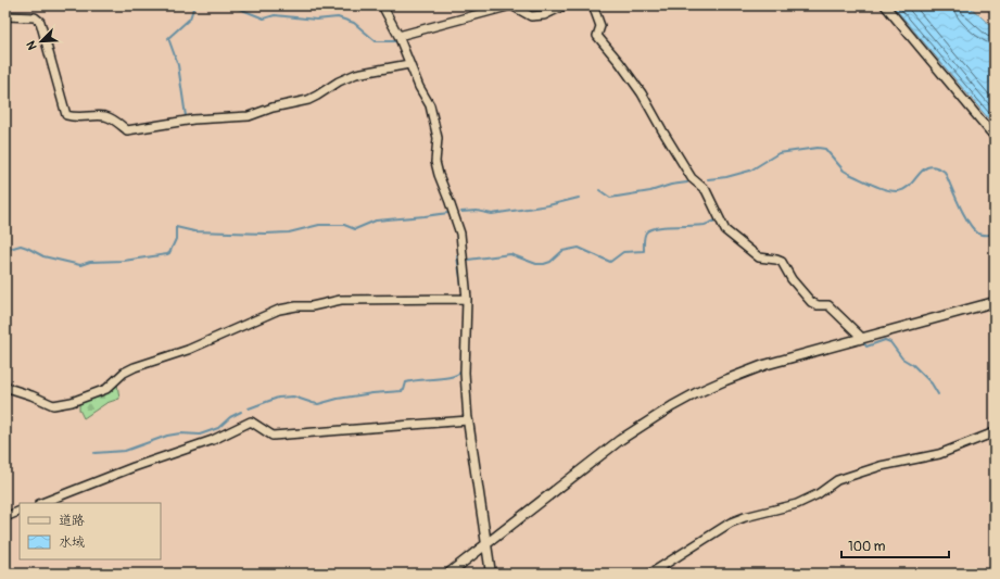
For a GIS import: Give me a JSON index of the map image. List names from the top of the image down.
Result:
{
  "legend": ["道路", "水域"],
  "scale_bar": "100 m",
  "north": "bottom left"
}
